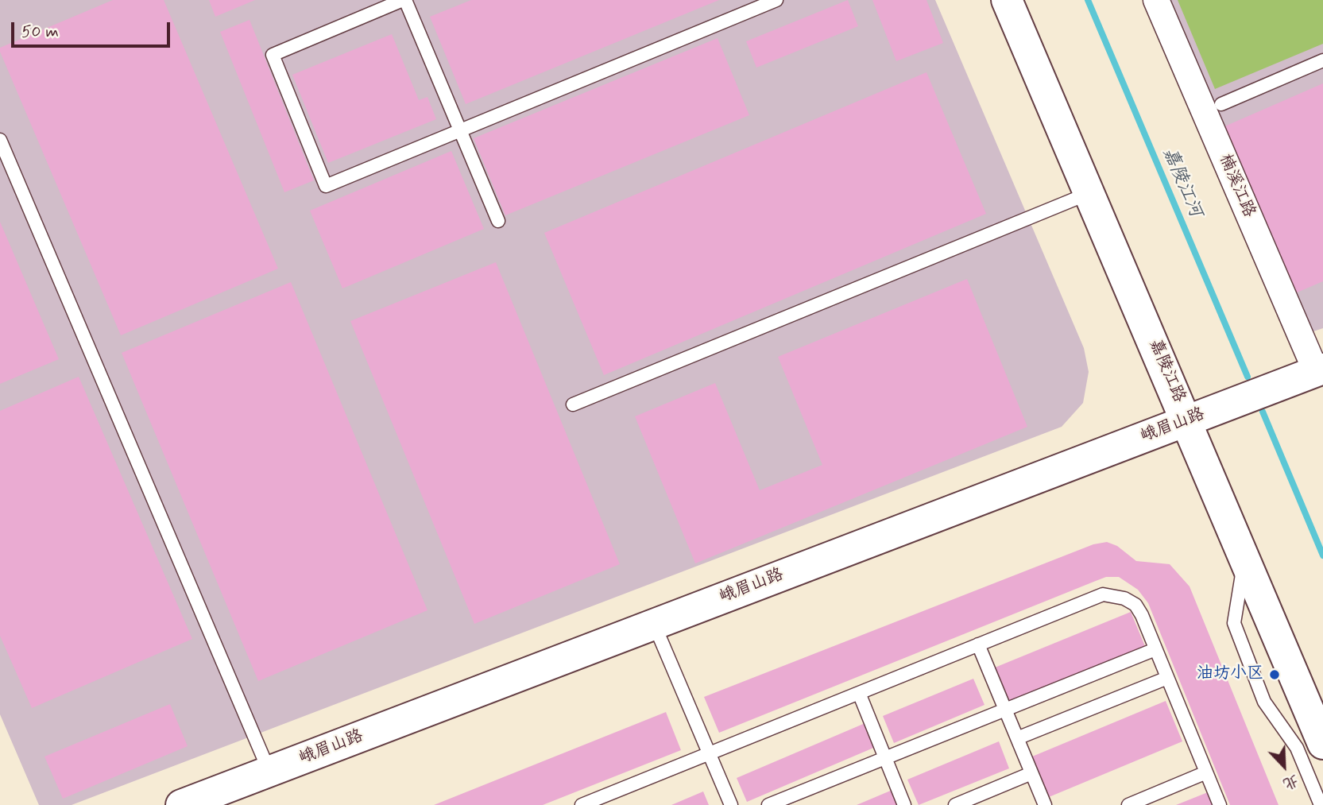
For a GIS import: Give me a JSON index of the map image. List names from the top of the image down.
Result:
{
  "streets": {
    "street": ["楠溪江路", "嘉陵江路", "峨眉山路"]
  },
  "crossings": [
    ["楠溪江路", "峨眉山路"],
    ["嘉陵江路", "峨眉山路"]
  ],
  "water": ["嘉陵江河"],
  "places": ["油坊小区"],
  "scale_bar": "50 m",
  "north": "bottom right"
}
